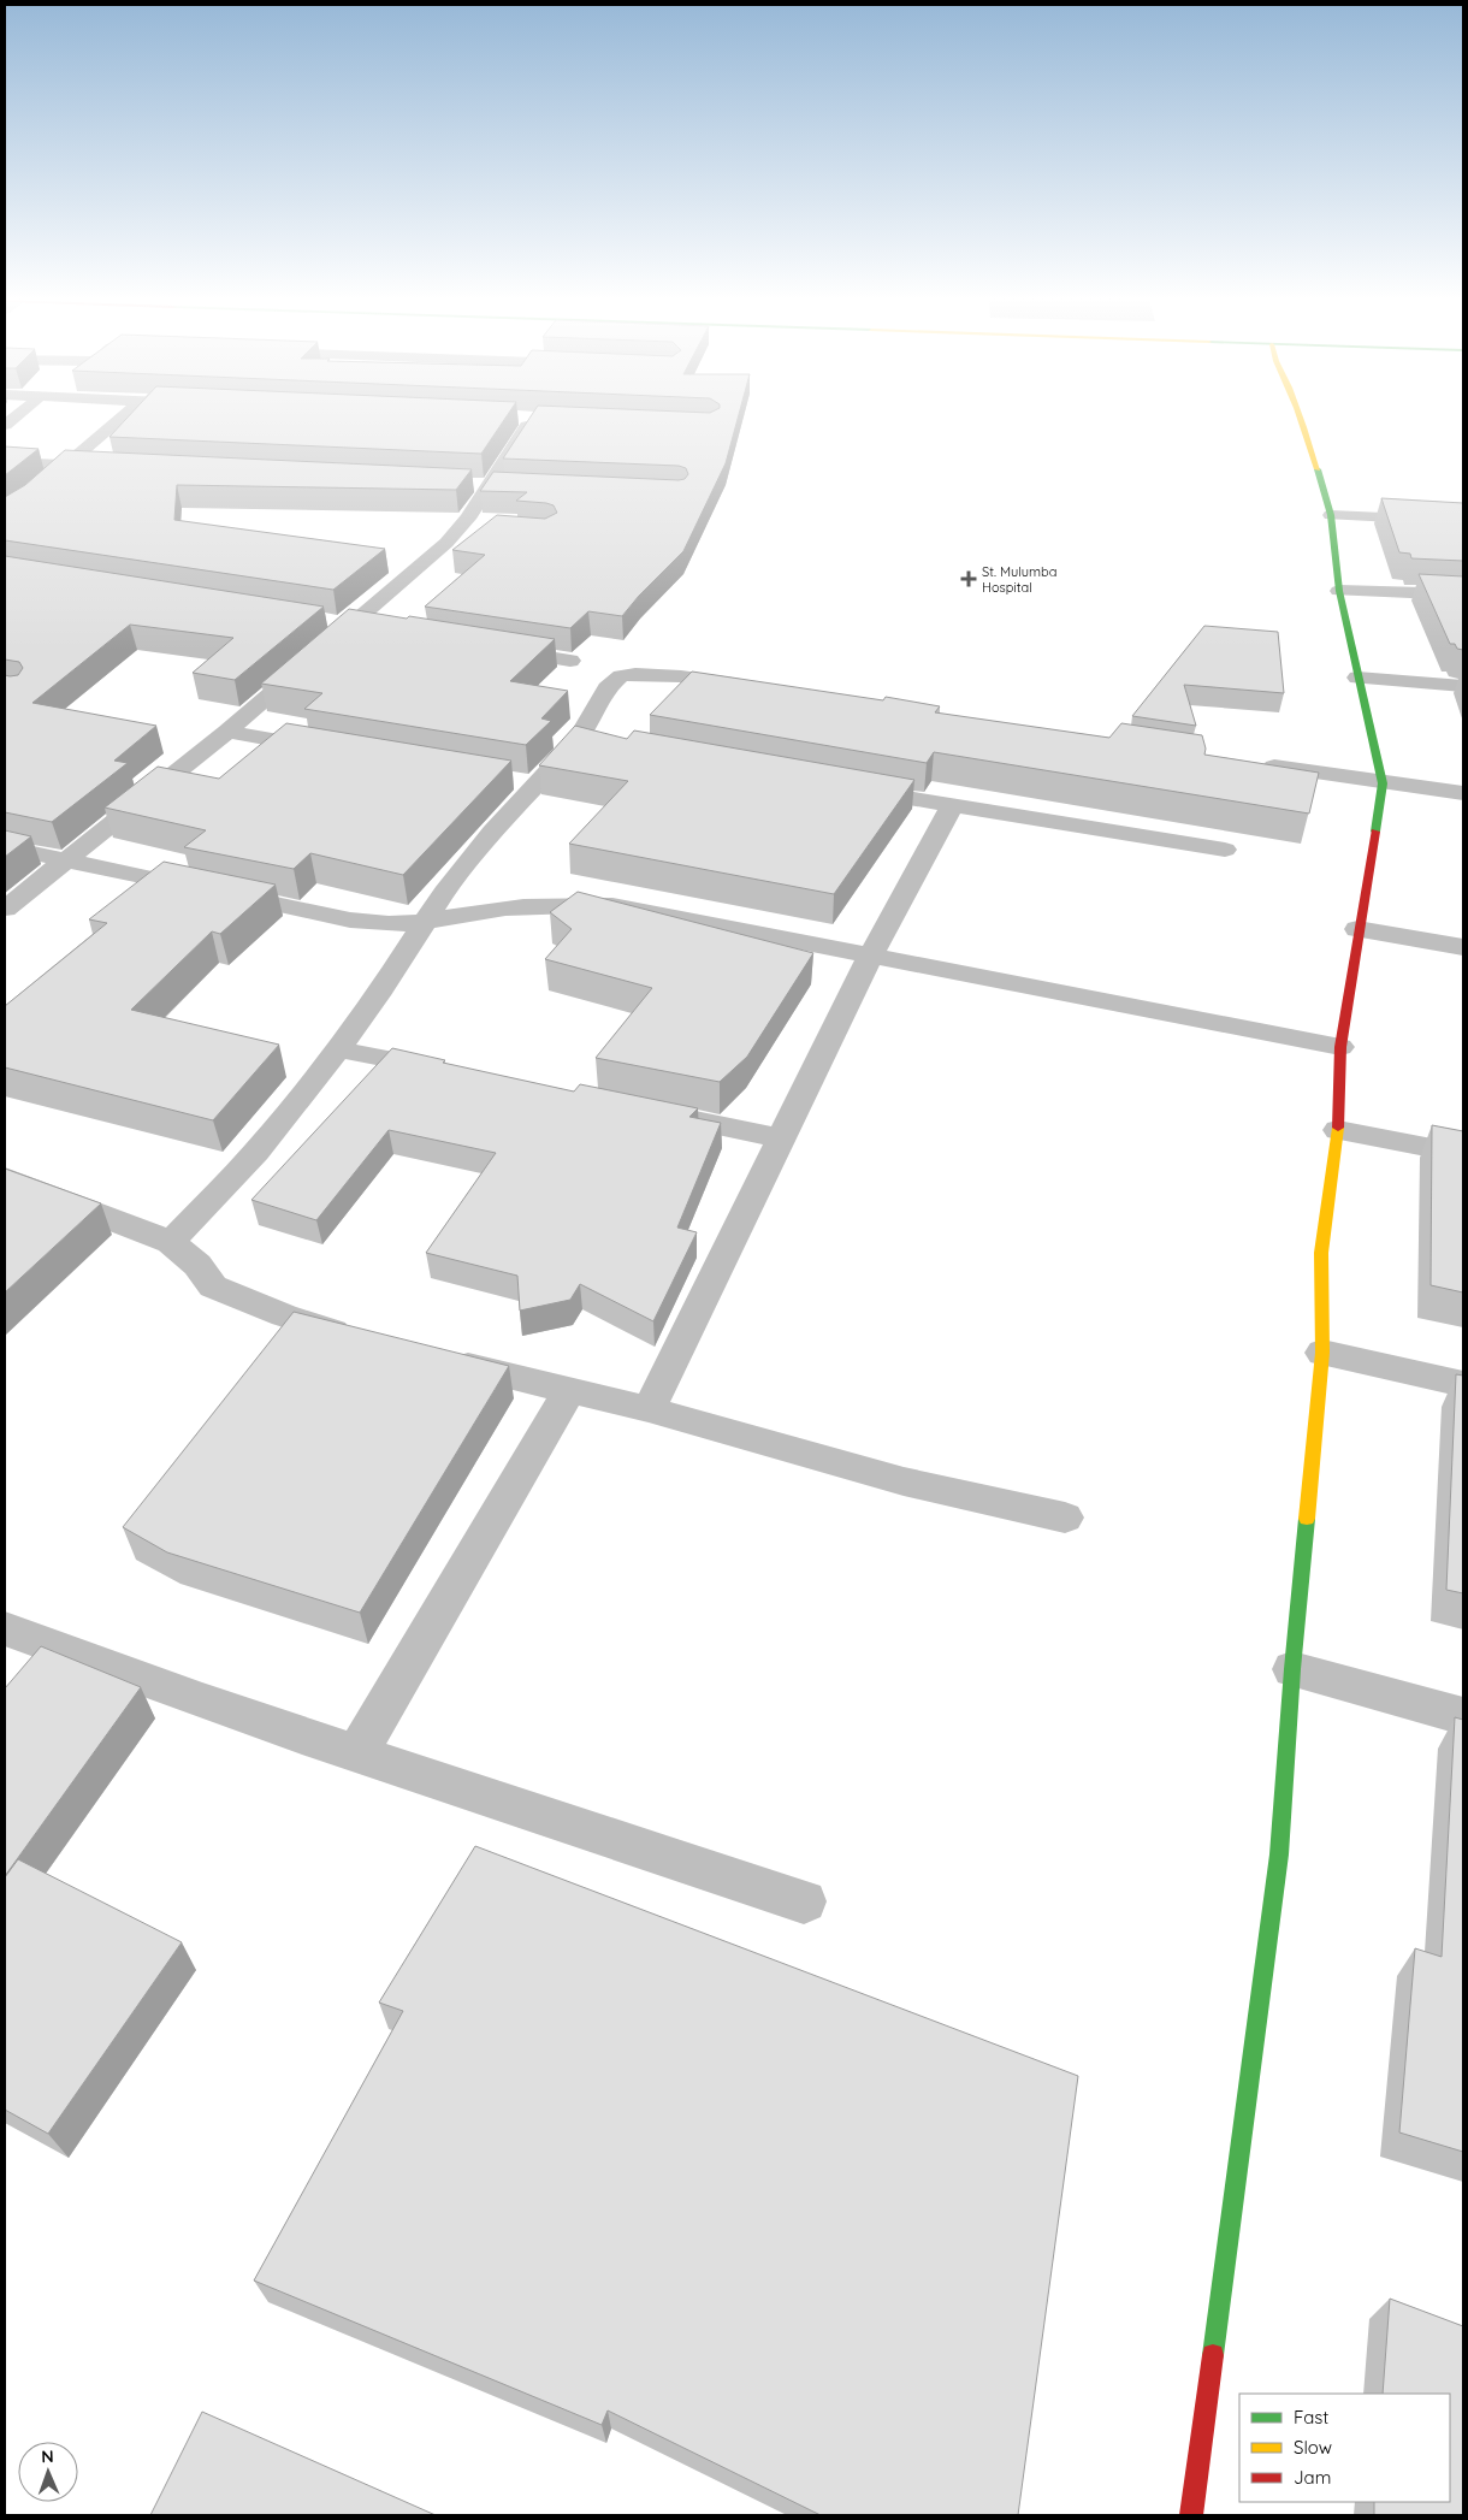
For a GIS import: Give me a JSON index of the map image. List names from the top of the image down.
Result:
{
  "places": {
    "health": ["St. Mulumba Hospital"]
  },
  "legend": ["Fast", "Slow", "Jam"],
  "north": "top"
}
